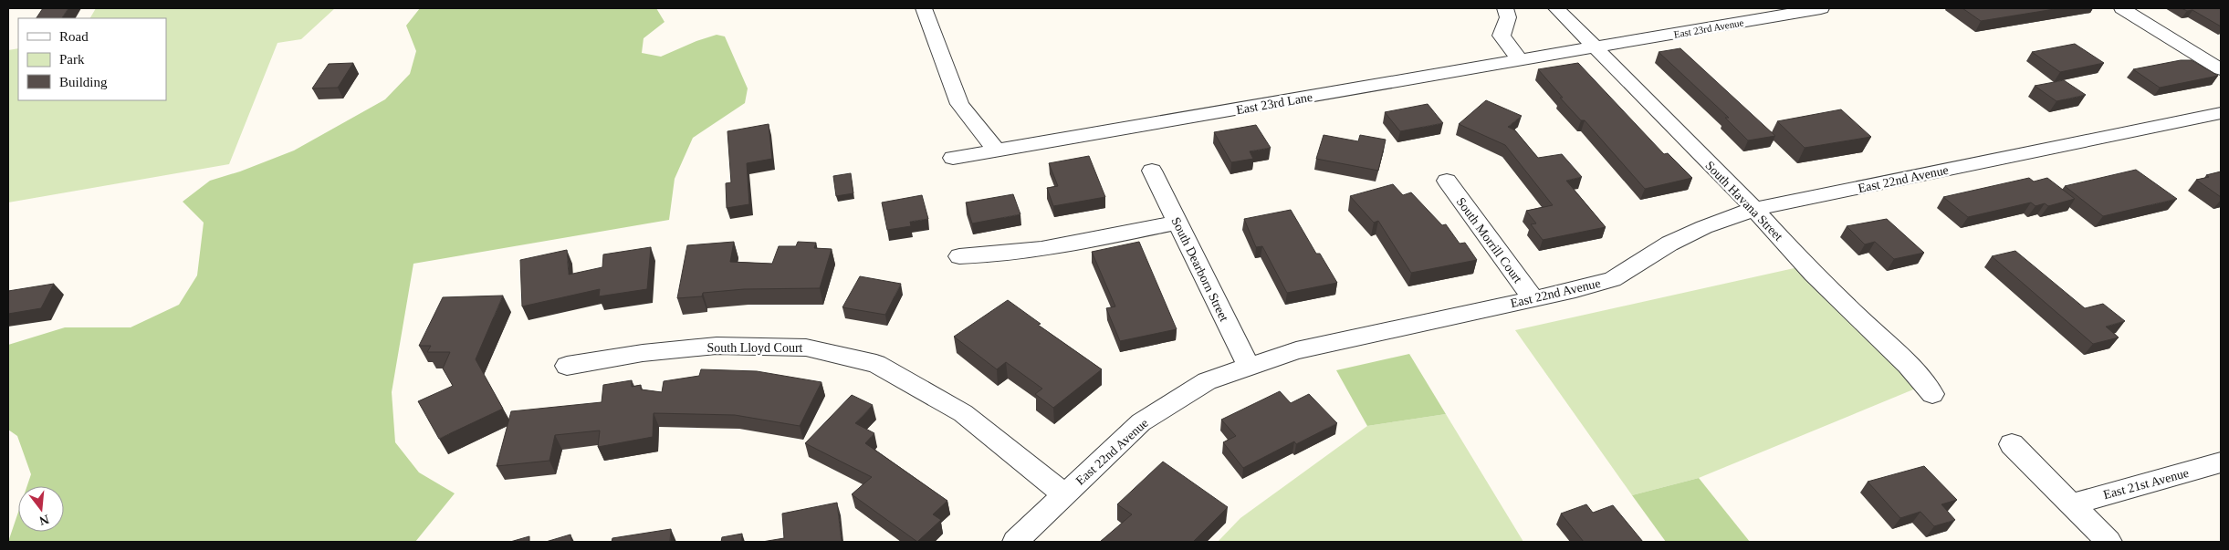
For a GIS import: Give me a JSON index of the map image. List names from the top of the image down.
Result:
{
  "streets": {
    "street": [
      "East 23rd Avenue",
      "East 23rd Lane",
      "East 22nd Avenue",
      "South Havana Street",
      "South Morrill Court",
      "South Dearborn Street",
      "South Lloyd Court",
      "East 21st Avenue"
    ]
  },
  "crossings": [
    ["East 23rd Avenue", "East 23rd Lane"],
    ["East 23rd Avenue", "South Havana Street"],
    ["East 23rd Lane", "South Havana Street"],
    ["East 22nd Avenue", "South Havana Street"],
    ["East 22nd Avenue", "South Morrill Court"],
    ["East 22nd Avenue", "South Dearborn Street"],
    ["East 22nd Avenue", "South Lloyd Court"]
  ],
  "legend": ["Road", "Park", "Building"],
  "north": "bottom"
}
